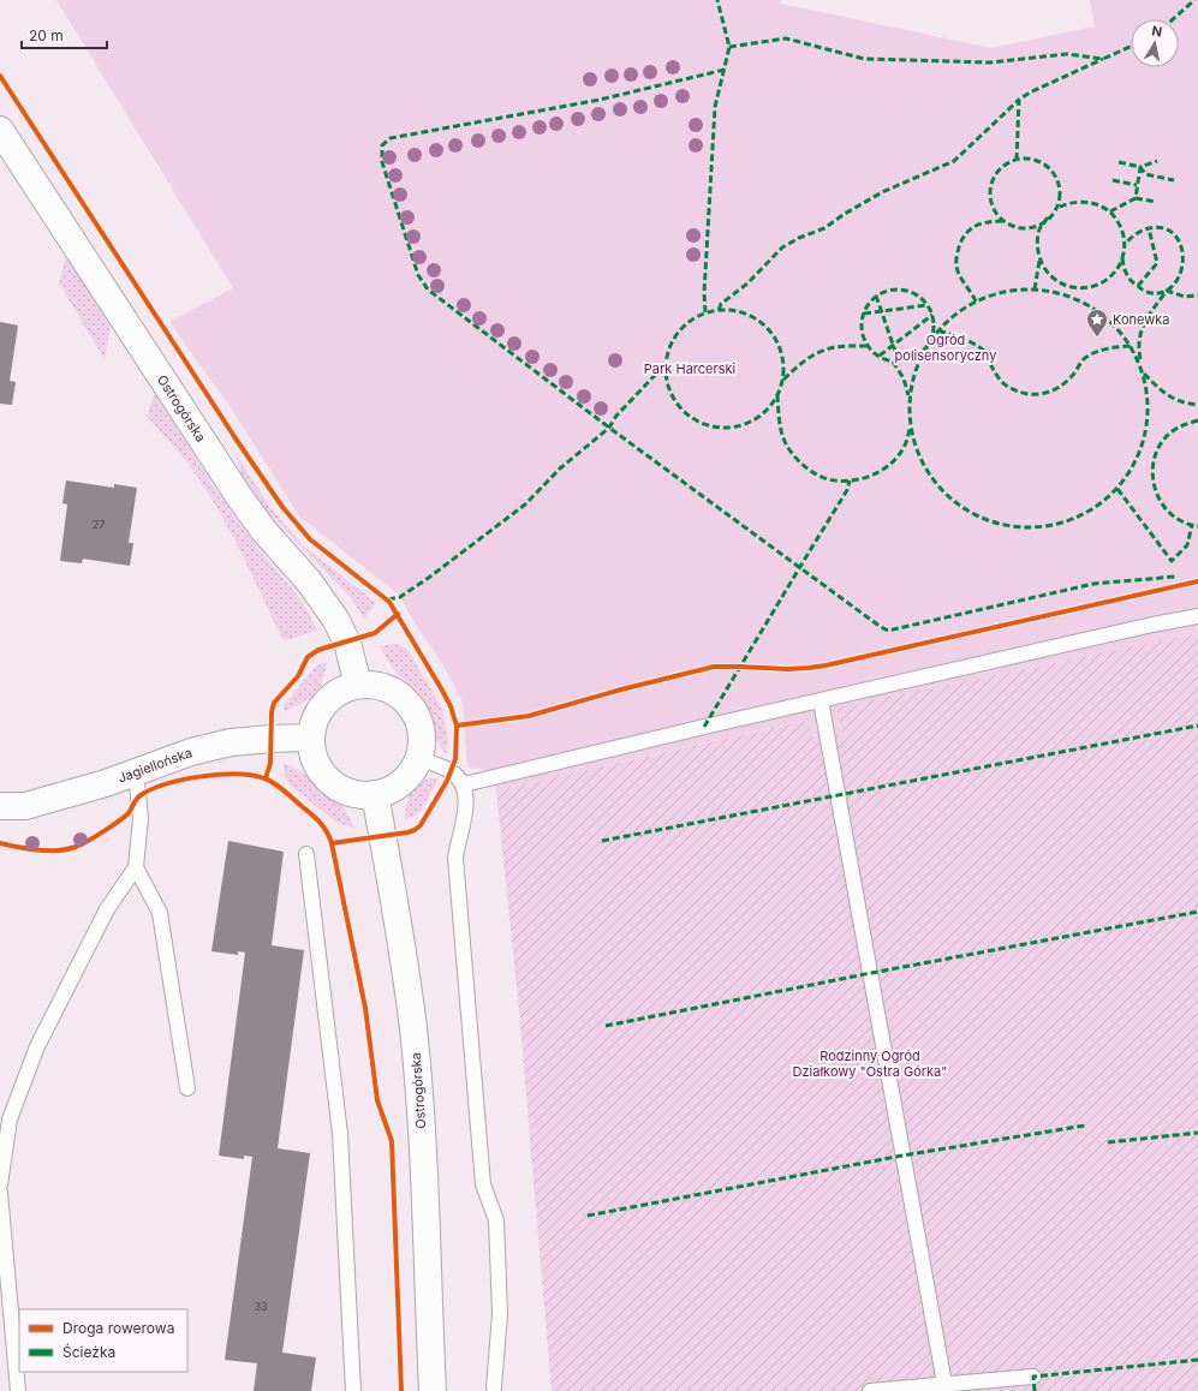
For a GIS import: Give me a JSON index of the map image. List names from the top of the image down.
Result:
{
  "streets": {
    "street": ["Ostrogórska", "Jagiellońska"]
  },
  "crossings": [
    ["Ostrogórska", "Jagiellońska"]
  ],
  "parks": ["Ogród polisensoryczny", "Park Harcerski", "Rodzinny Ogród Działkowy \"Ostra Górka\""],
  "places": {
    "place": ["Konewka"]
  },
  "house_numbers": ["27", "33"],
  "legend": ["Droga rowerowa", "Ścieżka"],
  "scale_bar": "20 m",
  "north": "top"
}
